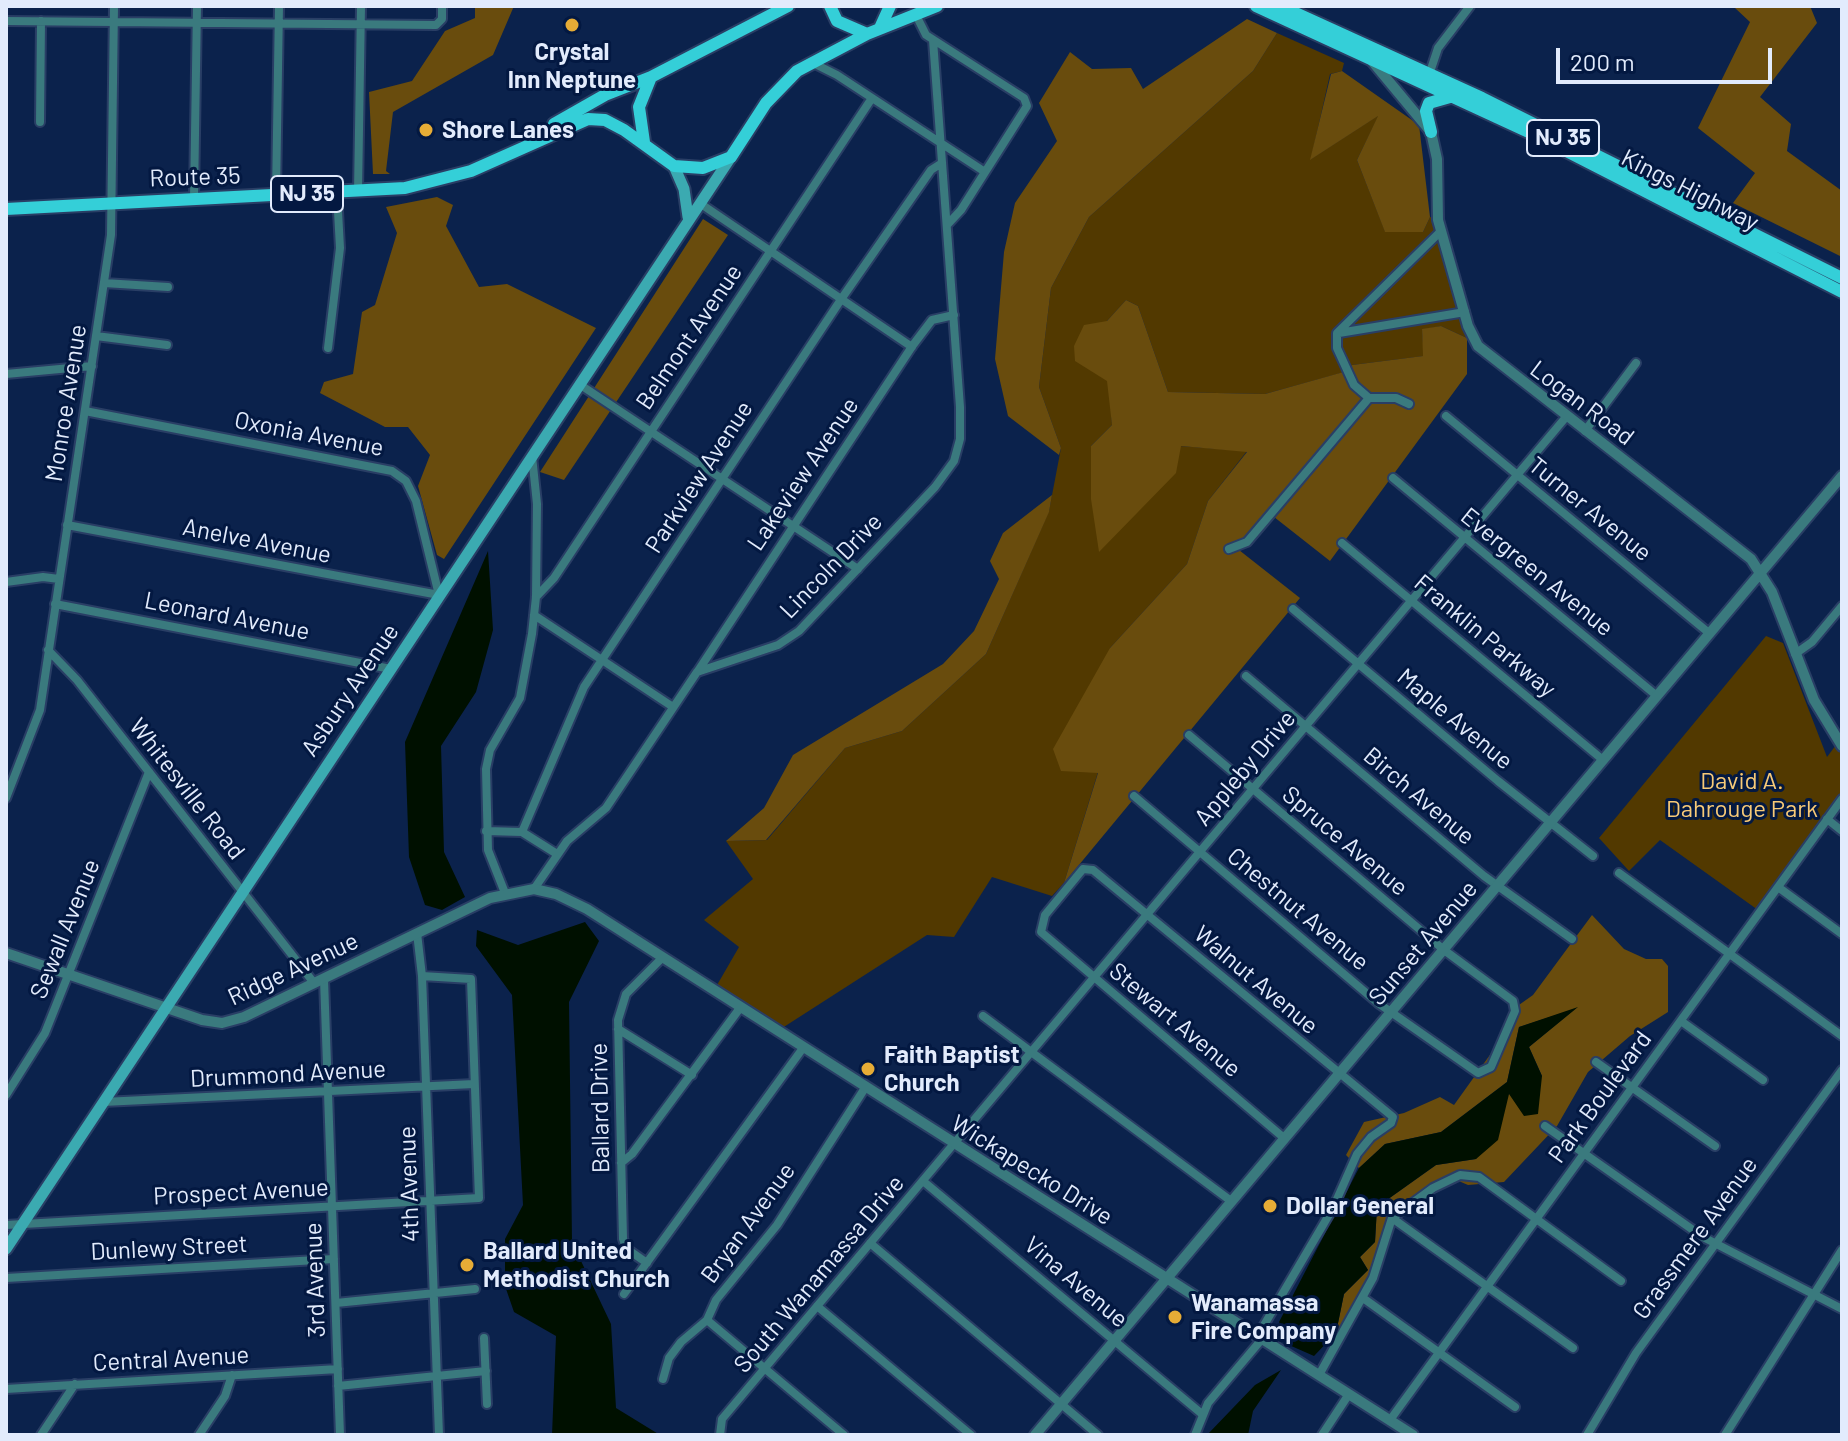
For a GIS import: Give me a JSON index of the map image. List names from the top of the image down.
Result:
{
  "streets": {
    "main road": [
      "NJ 35",
      "Route 35",
      "Kings Highway",
      "Asbury Avenue"
    ],
    "street": [
      "Belmont Avenue",
      "Monroe Avenue",
      "Logan Road",
      "Oxonia Avenue",
      "Lakeview Avenue",
      "Parkview Avenue",
      "Turner Avenue",
      "Anelve Avenue",
      "Lincoln Drive",
      "Evergreen Avenue",
      "Leonard Avenue",
      "Franklin Parkway",
      "Maple Avenue",
      "Appleby Drive",
      "Whitesville Road",
      "Birch Avenue",
      "Spruce Avenue",
      "Chestnut Avenue",
      "Sewall Avenue",
      "Sunset Avenue",
      "Ridge Avenue",
      "Walnut Avenue",
      "Stewart Avenue",
      "Drummond Avenue",
      "Park Boulevard",
      "Ballard Drive",
      "Wickapecko Drive",
      "4th Avenue",
      "Prospect Avenue",
      "Bryan Avenue",
      "Grassmere Avenue",
      "Dunlewy Street",
      "South Wanamassa Drive",
      "3rd Avenue",
      "Vina Avenue",
      "Central Avenue"
    ]
  },
  "crossings": [
    ["NJ 35", "Route 35"],
    ["Route 35", "Monroe Avenue"],
    ["Monroe Avenue", "Oxonia Avenue"],
    ["Monroe Avenue", "Anelve Avenue"],
    ["Monroe Avenue", "Leonard Avenue"],
    ["Monroe Avenue", "Whitesville Road"],
    ["Logan Road", "Appleby Drive"],
    ["Logan Road", "Sunset Avenue"],
    ["Oxonia Avenue", "Anelve Avenue"],
    ["Oxonia Avenue", "Asbury Avenue"],
    ["Lakeview Avenue", "Lincoln Drive"],
    ["Parkview Avenue", "Lincoln Drive"],
    ["Turner Avenue", "Appleby Drive"],
    ["Turner Avenue", "Sunset Avenue"],
    ["Anelve Avenue", "Asbury Avenue"],
    ["Evergreen Avenue", "Appleby Drive"],
    ["Evergreen Avenue", "Sunset Avenue"],
    ["Leonard Avenue", "Asbury Avenue"],
    ["Franklin Parkway", "Appleby Drive"],
    ["Franklin Parkway", "Sunset Avenue"],
    ["Asbury Avenue", "Whitesville Road"],
    ["Asbury Avenue", "Ridge Avenue"],
    ["Asbury Avenue", "Drummond Avenue"],
    ["Asbury Avenue", "Prospect Avenue"],
    ["Maple Avenue", "Appleby Drive"],
    ["Maple Avenue", "Sunset Avenue"],
    ["Appleby Drive", "Birch Avenue"],
    ["Appleby Drive", "Spruce Avenue"],
    ["Appleby Drive", "Chestnut Avenue"],
    ["Appleby Drive", "Walnut Avenue"],
    ["Appleby Drive", "Stewart Avenue"],
    ["Appleby Drive", "Wickapecko Drive"],
    ["Appleby Drive", "South Wanamassa Drive"],
    ["Whitesville Road", "Sewall Avenue"],
    ["Whitesville Road", "Ridge Avenue"],
    ["Whitesville Road", "3rd Avenue"],
    ["Birch Avenue", "Sunset Avenue"],
    ["Spruce Avenue", "Chestnut Avenue"],
    ["Spruce Avenue", "Sunset Avenue"],
    ["Chestnut Avenue", "Sunset Avenue"],
    ["Sewall Avenue", "Ridge Avenue"],
    ["Sunset Avenue", "Walnut Avenue"],
    ["Sunset Avenue", "Stewart Avenue"],
    ["Sunset Avenue", "Wickapecko Drive"],
    ["Sunset Avenue", "Vina Avenue"],
    ["Ridge Avenue", "Wickapecko Drive"],
    ["Ridge Avenue", "4th Avenue"],
    ["Ridge Avenue", "3rd Avenue"],
    ["Walnut Avenue", "Stewart Avenue"],
    ["Walnut Avenue", "Wickapecko Drive"],
    ["Drummond Avenue", "4th Avenue"],
    ["Drummond Avenue", "Prospect Avenue"],
    ["Drummond Avenue", "3rd Avenue"],
    ["Park Boulevard", "Wickapecko Drive"],
    ["Ballard Drive", "Wickapecko Drive"],
    ["Wickapecko Drive", "Bryan Avenue"],
    ["Wickapecko Drive", "South Wanamassa Drive"],
    ["4th Avenue", "Prospect Avenue"],
    ["Prospect Avenue", "3rd Avenue"],
    ["Dunlewy Street", "3rd Avenue"],
    ["South Wanamassa Drive", "Vina Avenue"],
    ["3rd Avenue", "Central Avenue"]
  ],
  "parks": ["David A. Dahrouge Park"],
  "places": [
    "Crystal Inn Neptune",
    "Shore Lanes",
    "Faith Baptist Church",
    "Dollar General",
    "Ballard United Methodist Church",
    "Wanamassa Fire Company"
  ],
  "scale_bar": "200 m"
}
